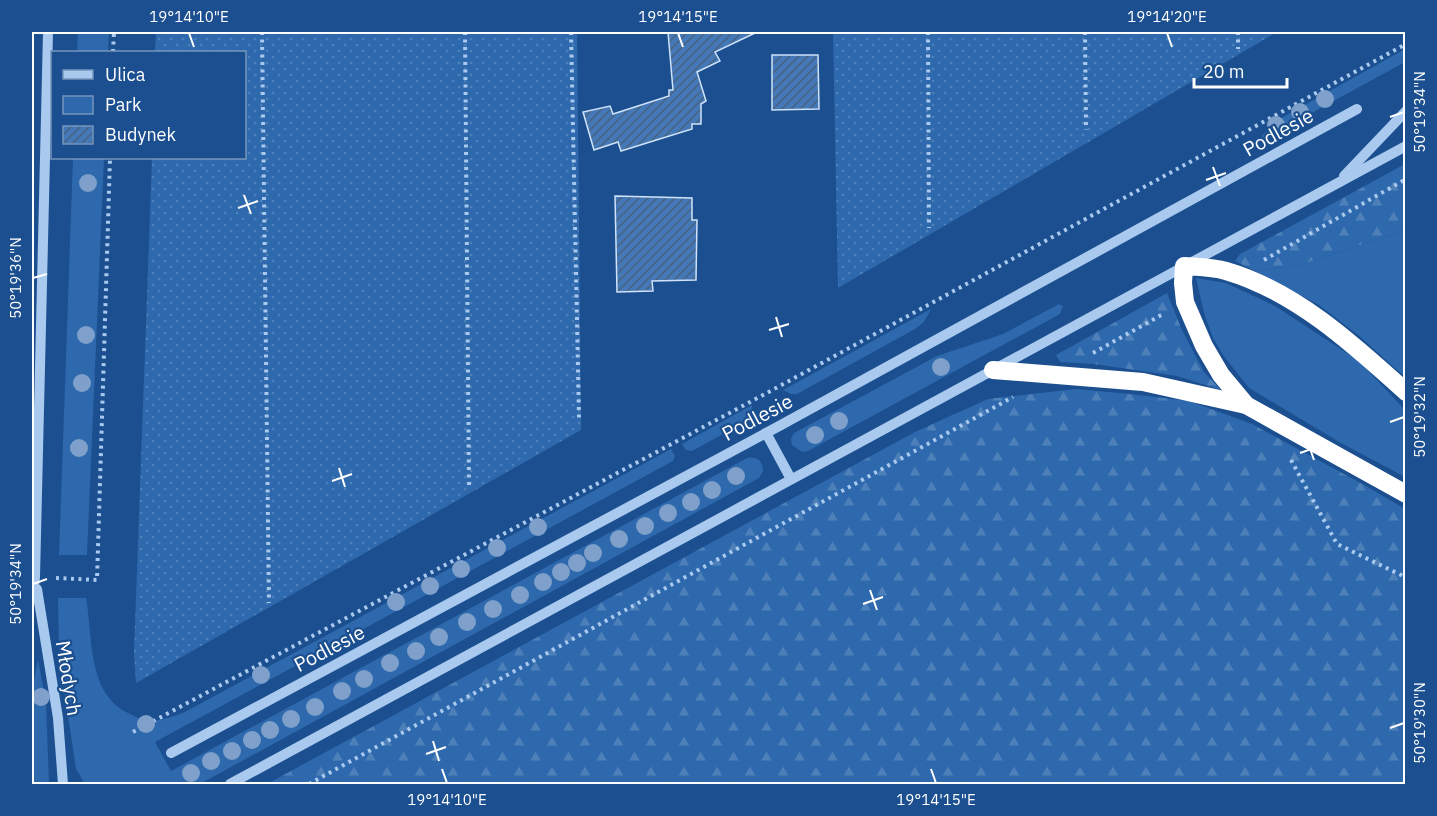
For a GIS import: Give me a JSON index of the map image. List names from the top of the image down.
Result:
{
  "streets": {
    "street": ["Podlesie", "Młodych"]
  },
  "legend": ["Ulica", "Park", "Budynek"],
  "scale_bar": "20 m",
  "coordinates": [
    "19°14'10\"E",
    "19°14'15\"E",
    "19°14'20\"E",
    "50°19'34\"N",
    "50°19'36\"N",
    "50°19'32\"N",
    "50°19'30\"N"
  ]
}
